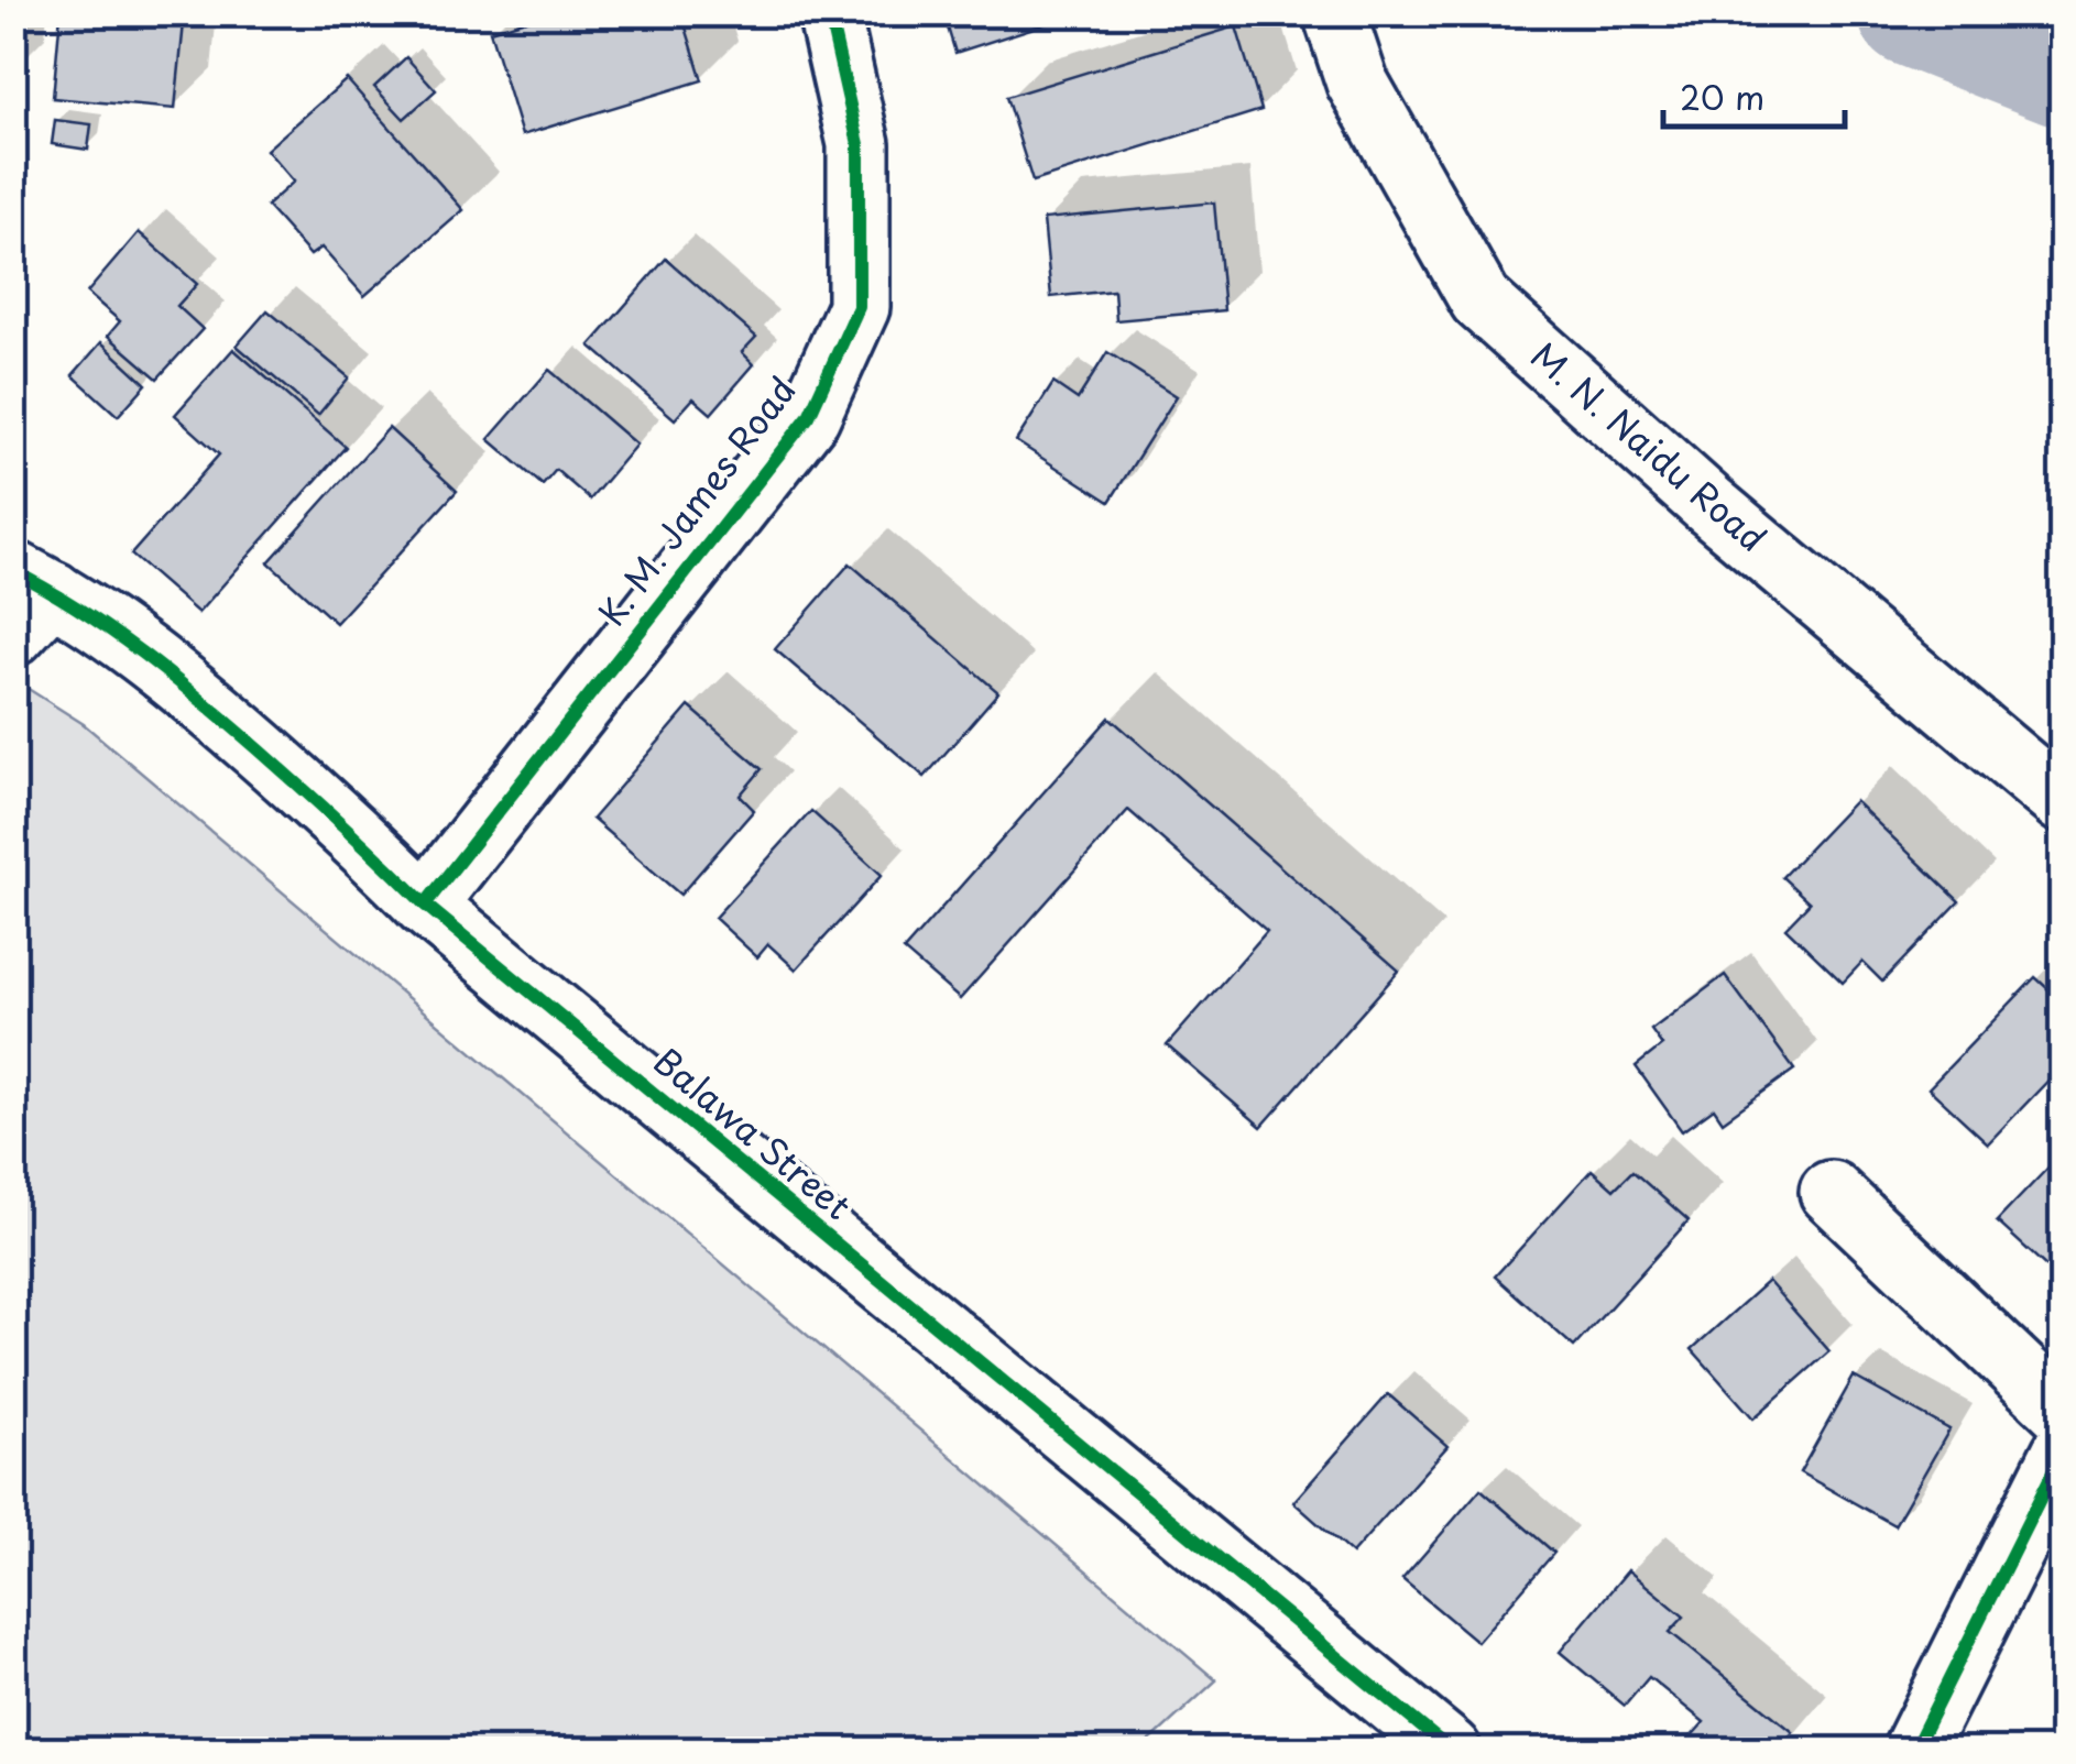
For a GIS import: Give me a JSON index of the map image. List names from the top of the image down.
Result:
{
  "streets": {
    "street": ["M. N. Naidu Road", "K. M. James Road", "Balawa Street"]
  },
  "crossings": [
    ["K. M. James Road", "Balawa Street"]
  ],
  "scale_bar": "20 m"
}
